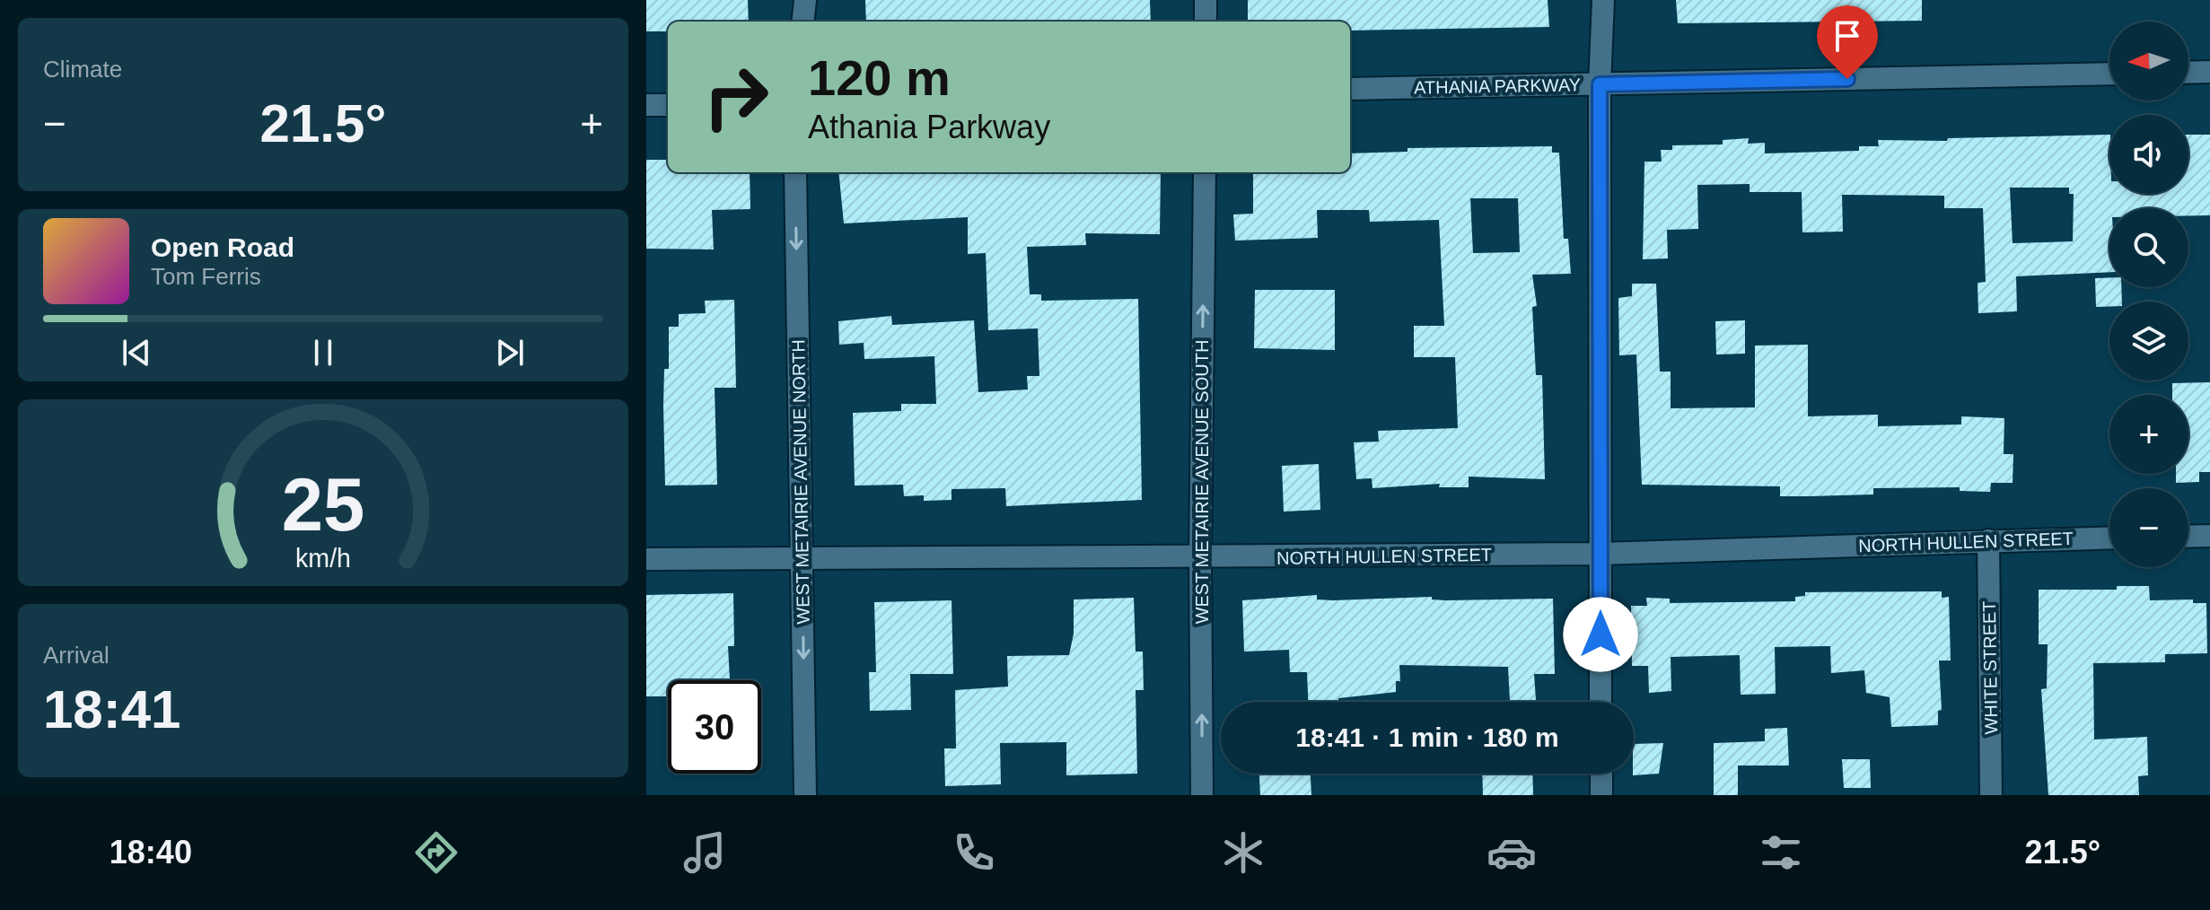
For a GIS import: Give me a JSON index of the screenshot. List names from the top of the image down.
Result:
{
  "streets": {
    "street": [
      "ATHANIA PARKWAY",
      "WEST METAIRIE AVENUE NORTH",
      "WEST METAIRIE AVENUE SOUTH",
      "NORTH HULLEN STREET",
      "WHITE STREET"
    ]
  },
  "crossings": [
    ["WEST METAIRIE AVENUE NORTH", "NORTH HULLEN STREET"],
    ["WEST METAIRIE AVENUE SOUTH", "NORTH HULLEN STREET"],
    ["NORTH HULLEN STREET", "WHITE STREET"]
  ],
  "one_way": ["WEST METAIRIE AVENUE NORTH", "WEST METAIRIE AVENUE SOUTH"],
  "north": "left",
  "page": {
    "tile": [
      "Climate",
      ["Arrival", "18:41"]
    ],
    "map_buttons": ["+", "−"],
    "turn": ["120 m", "Athania Parkway"],
    "heat": ["−", "21.5°", "+"],
    "song": ["Open Road", "Tom Ferris"],
    "limit": "30",
    "trip": "18:41 · 1 min · 180 m",
    "tabs": ["18:40", "21.5°"],
    "gauge": ["25", "km/h"]
  }
}
